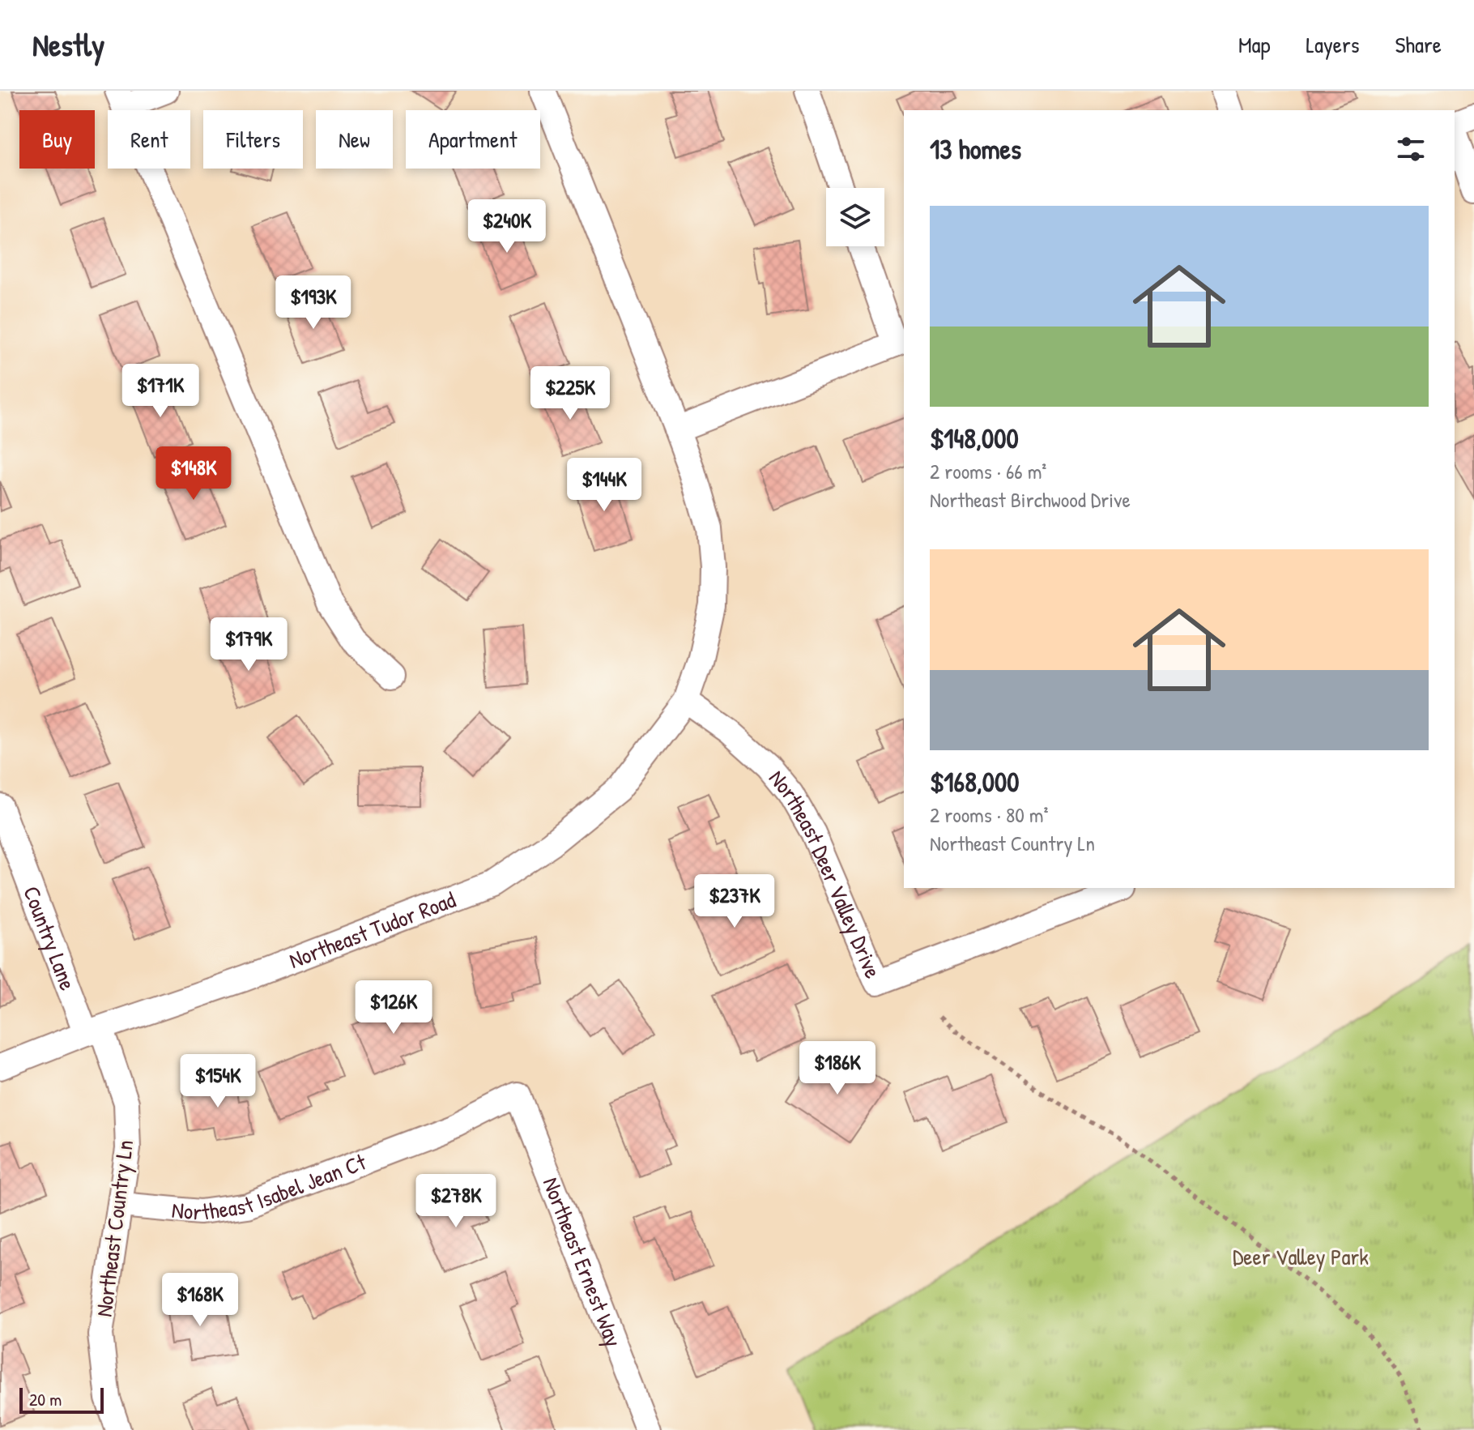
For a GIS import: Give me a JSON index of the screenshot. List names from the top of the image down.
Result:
{
  "streets": {
    "street": [
      "Northeast Deer Valley Drive",
      "Northeast Tudor Road",
      "Country Lane",
      "Northeast Isabel Jean Ct",
      "Northeast Country Ln",
      "Northeast Ernest Way"
    ]
  },
  "crossings": [
    ["Northeast Deer Valley Drive", "Northeast Tudor Road"],
    ["Northeast Tudor Road", "Country Lane"],
    ["Northeast Tudor Road", "Northeast Country Ln"],
    ["Country Lane", "Northeast Country Ln"],
    ["Northeast Isabel Jean Ct", "Northeast Country Ln"],
    ["Northeast Isabel Jean Ct", "Northeast Ernest Way"]
  ],
  "parks": ["Deer Valley Park"],
  "scale_bar": "20 m",
  "page": {
    "header": "Nestly",
    "nav": ["Map", "Layers", "Share"],
    "chip": [
      "Buy",
      "Rent",
      "Filters",
      "New",
      "Apartment"
    ],
    "heading": "13 homes",
    "list": [
      {
        "name": "$148,000",
        "note": "2 rooms · 66 m² · Northeast Birchwood Drive"
      },
      {
        "name": "$168,000",
        "note": "2 rooms · 80 m² · Northeast Country Ln"
      }
    ],
    "price": [
      "$240K",
      "$193K",
      "$171K",
      "$225K",
      "$148K",
      "$144K",
      "$179K",
      "$237K",
      "$126K",
      "$186K",
      "$154K",
      "$278K",
      "$168K"
    ],
    "scale": "20 m"
  }
}
